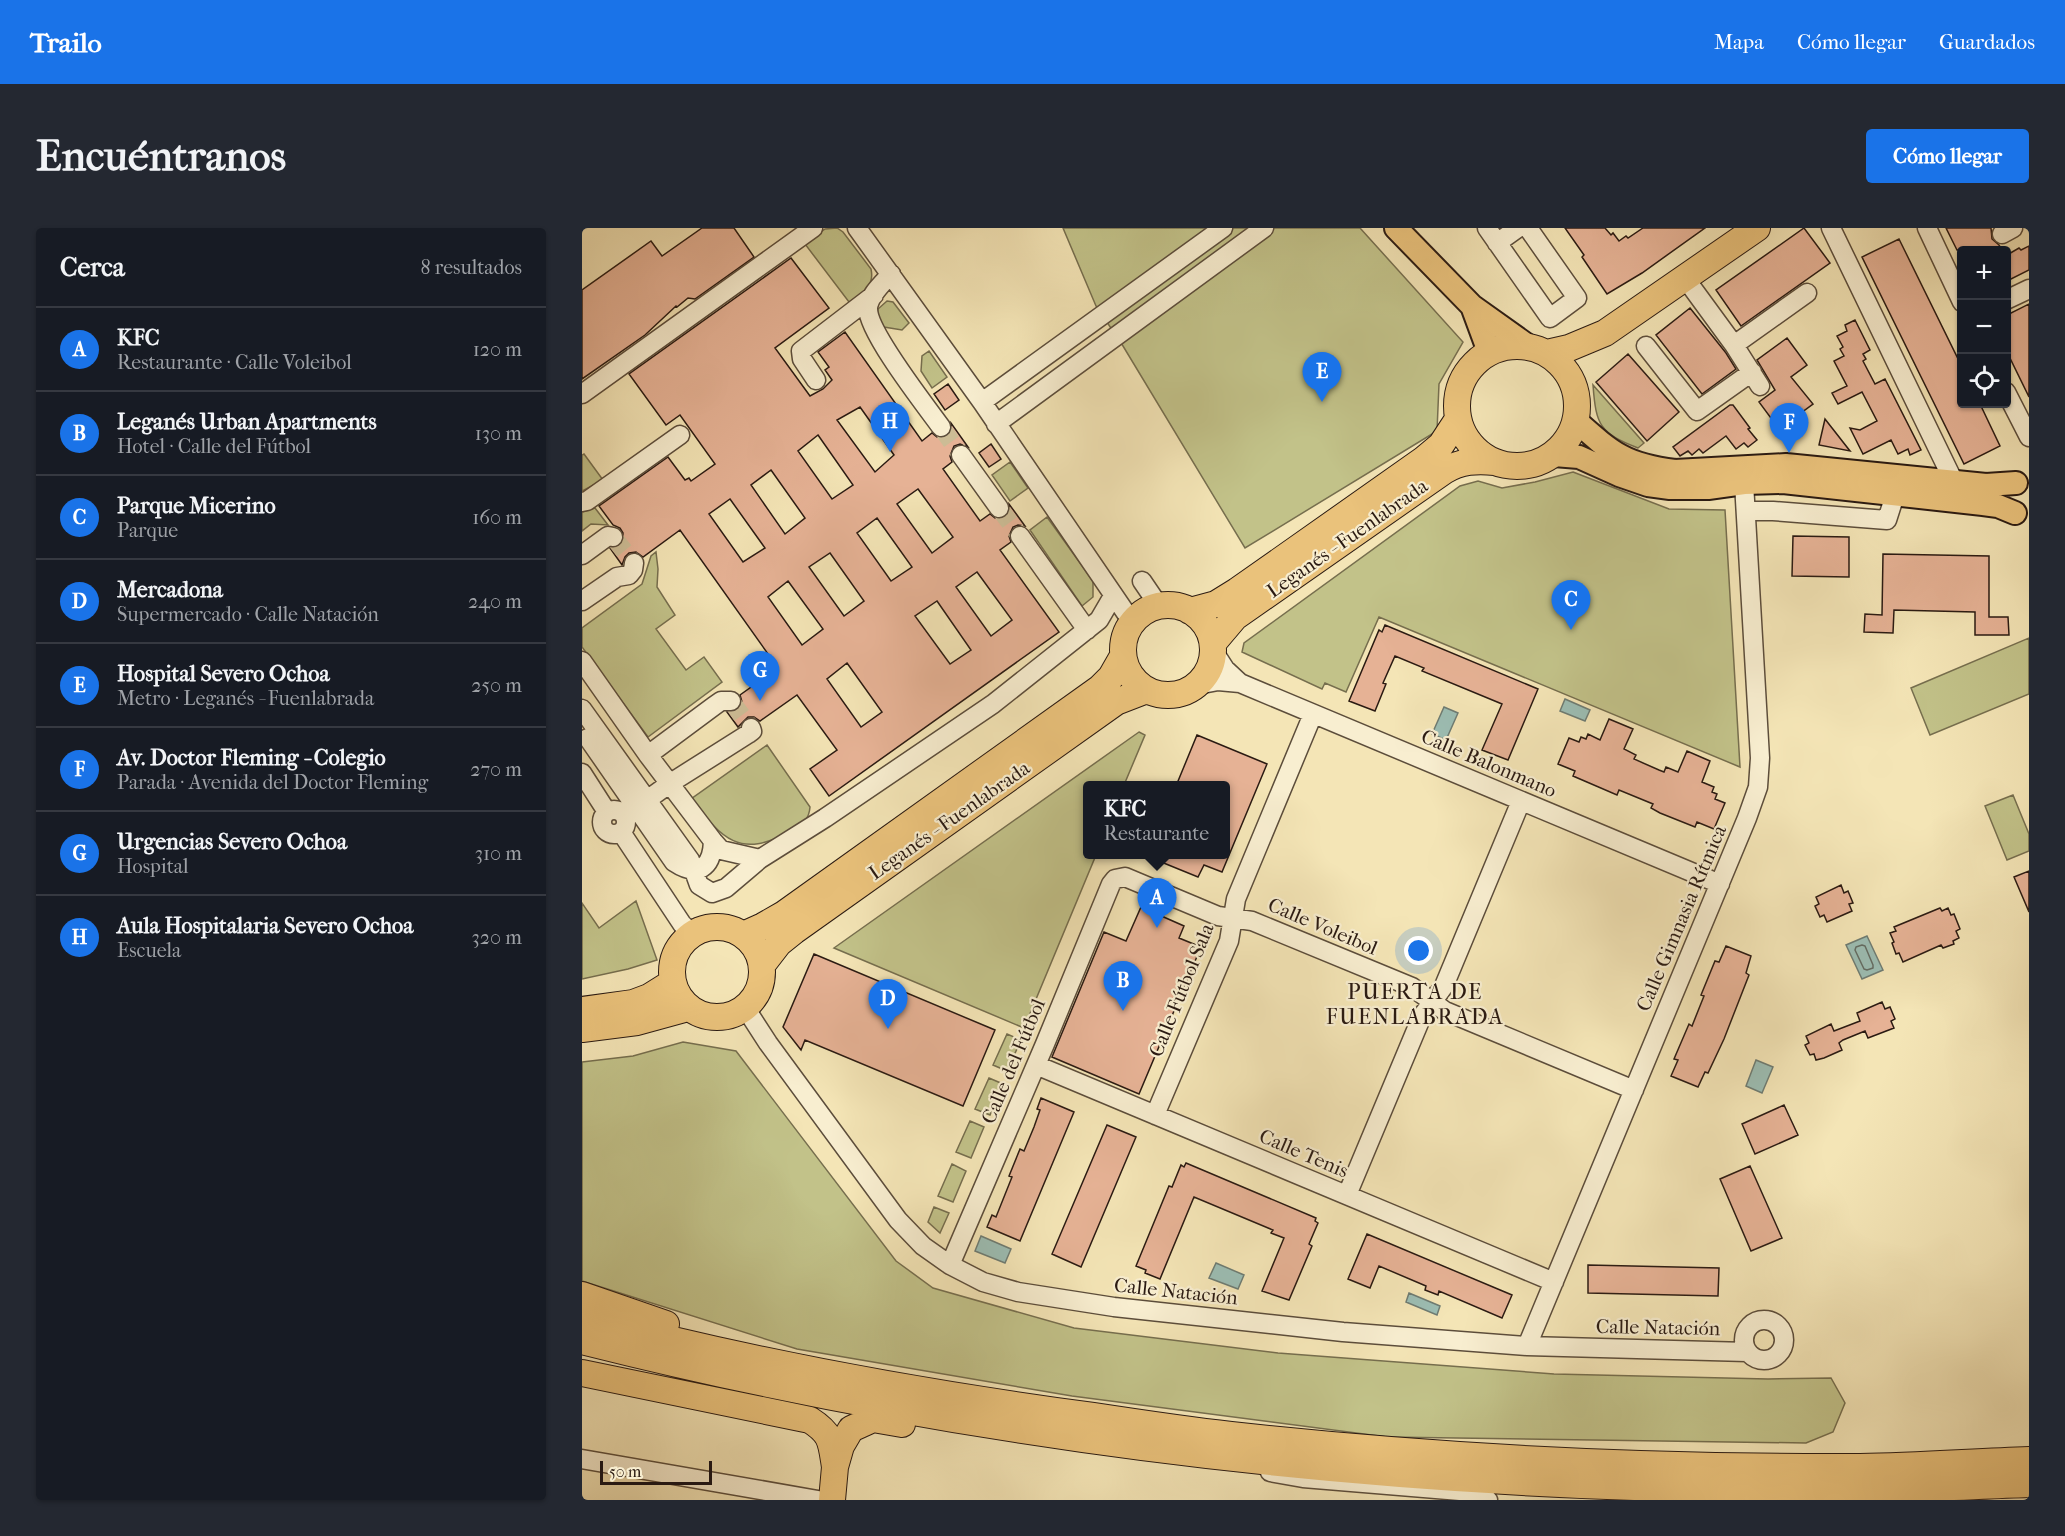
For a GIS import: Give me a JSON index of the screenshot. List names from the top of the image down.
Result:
{
  "streets": {
    "highway": ["Leganés - Fuenlabrada"],
    "street": [
      "Calle Balonmano",
      "Calle Gimnasia Rítmica",
      "Calle Voleibol",
      "Calle Fútbol Sala",
      "Calle del Fútbol",
      "Calle Tenis",
      "Calle Natación"
    ]
  },
  "crossings": [
    ["Leganés - Fuenlabrada", "Calle Balonmano"],
    ["Leganés - Fuenlabrada", "Calle Natación"],
    ["Calle Balonmano", "Calle Gimnasia Rítmica"],
    ["Calle Balonmano", "Calle Fútbol Sala"],
    ["Calle Gimnasia Rítmica", "Calle Voleibol"],
    ["Calle Gimnasia Rítmica", "Calle Tenis"],
    ["Calle Gimnasia Rítmica", "Calle Natación"],
    ["Calle Voleibol", "Calle Fútbol Sala"],
    ["Calle Voleibol", "Calle del Fútbol"],
    ["Calle Fútbol Sala", "Calle Tenis"],
    ["Calle del Fútbol", "Calle Tenis"],
    ["Calle del Fútbol", "Calle Natación"]
  ],
  "districts": ["PUERTA DE FUENLABRADA"],
  "scale_bar": "50 m",
  "page": {
    "header": "Trailo",
    "nav": ["Mapa", "Cómo llegar", "Guardados"],
    "buttons": "Cómo llegar",
    "title": "Encuéntranos",
    "heading": ["Cerca", "8 resultados"],
    "map_buttons": ["+", "−"],
    "list": [
      {
        "mark": "A",
        "name": "KFC",
        "note": "Restaurante · Calle Voleibol",
        "value": "120 m"
      },
      {
        "mark": "B",
        "name": "Leganés Urban Apartments",
        "note": "Hotel · Calle del Fútbol",
        "value": "130 m"
      },
      {
        "mark": "C",
        "name": "Parque Micerino",
        "note": "Parque",
        "value": "160 m"
      },
      {
        "mark": "D",
        "name": "Mercadona",
        "note": "Supermercado · Calle Natación",
        "value": "240 m"
      },
      {
        "mark": "E",
        "name": "Hospital Severo Ochoa",
        "note": "Metro · Leganés - Fuenlabrada",
        "value": "250 m"
      },
      {
        "mark": "F",
        "name": "Av. Doctor Fleming - Colegio",
        "note": "Parada · Avenida del Doctor Fleming",
        "value": "270 m"
      },
      {
        "mark": "G",
        "name": "Urgencias Severo Ochoa",
        "note": "Hospital",
        "value": "310 m"
      },
      {
        "mark": "H",
        "name": "Aula Hospitalaria Severo Ochoa",
        "note": "Escuela",
        "value": "320 m"
      }
    ],
    "pins": [
      "E",
      "H",
      "F",
      "C",
      "G",
      "A",
      "B",
      "D"
    ],
    "popup": ["KFC", "Restaurante"],
    "scale": "50 m"
  }
}
